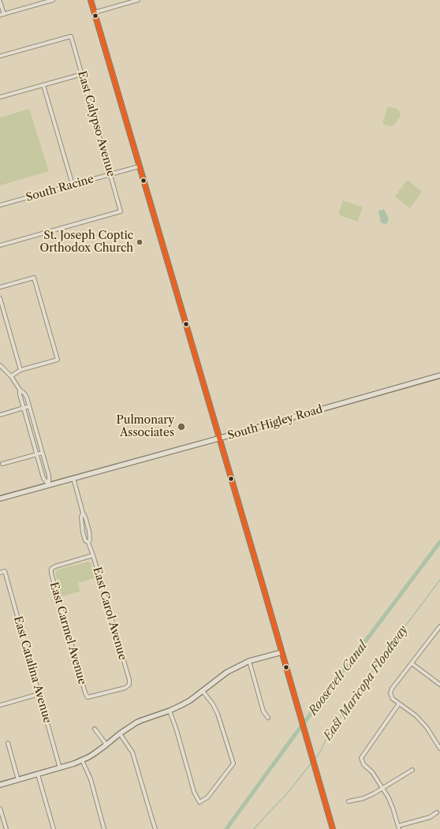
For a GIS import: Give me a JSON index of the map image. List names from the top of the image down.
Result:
{
  "streets": {
    "main road": ["South Higley Road"],
    "street": [
      "East Calypso Avenue",
      "South Racine",
      "East Carol Avenue",
      "East Carmel Avenue",
      "East Catalina Avenue"
    ]
  },
  "crossings": [
    ["East Calypso Avenue", "South Racine"],
    ["South Higley Road", "East Carol Avenue"],
    ["East Carol Avenue", "East Carmel Avenue"]
  ],
  "water": ["Roosevelt Canal", "East Maricopa Floodway"],
  "places": ["St. Joseph Coptic Orthodox Church", "Pulmonary Associates"]
}
